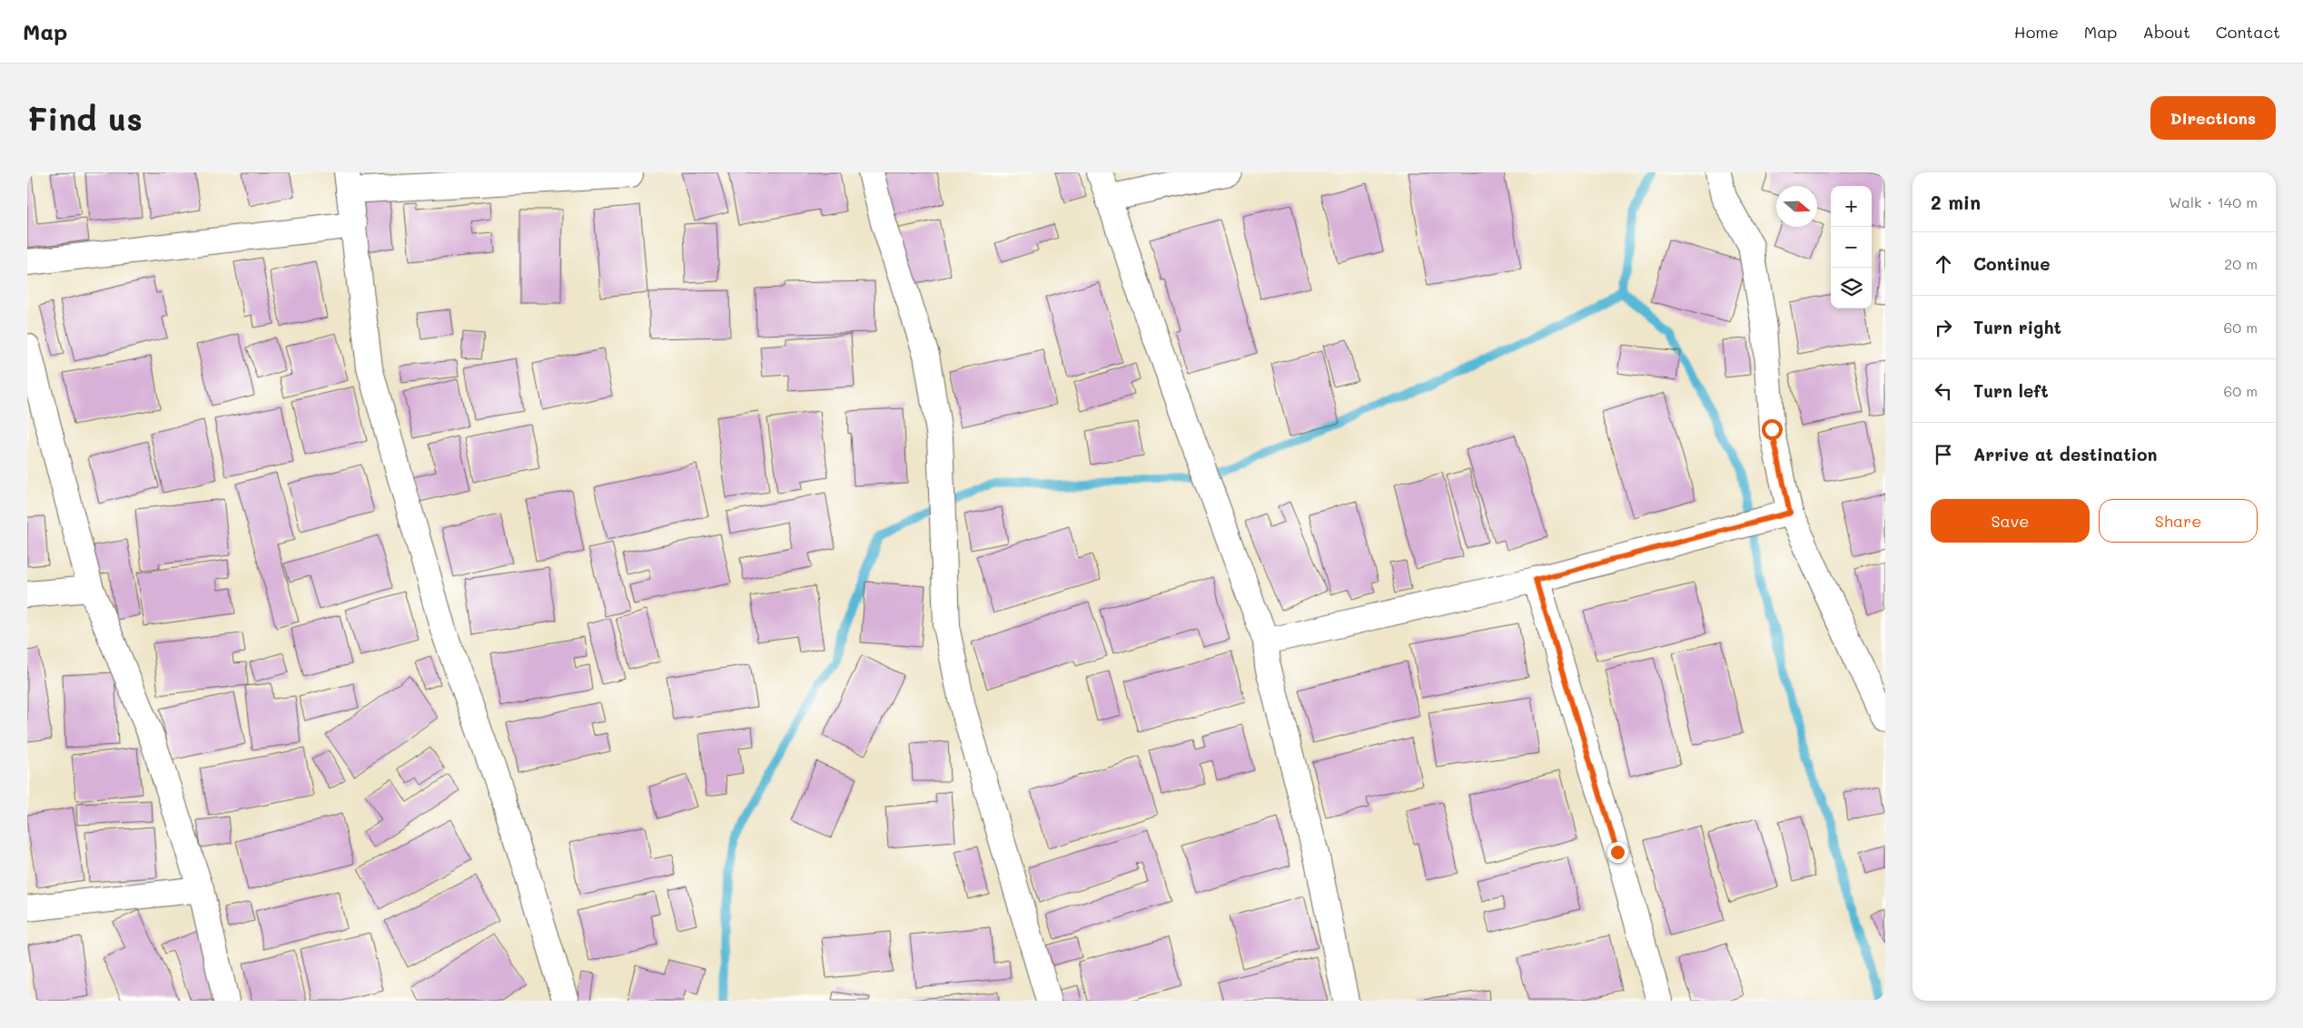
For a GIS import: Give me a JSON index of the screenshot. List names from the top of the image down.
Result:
{
  "north": "right",
  "page": {
    "header": "Map",
    "nav": [
      "Home",
      "Map",
      "About",
      "Contact"
    ],
    "buttons": [
      "Directions",
      ["Save", "Share"]
    ],
    "title": "Find us",
    "heading": ["2 min", "Walk · 140 m"],
    "map_buttons": ["+", "−"],
    "list": [
      ["Continue", "20 m"],
      ["Turn right", "60 m"],
      ["Turn left", "60 m"],
      "Arrive at destination"
    ]
  }
}
